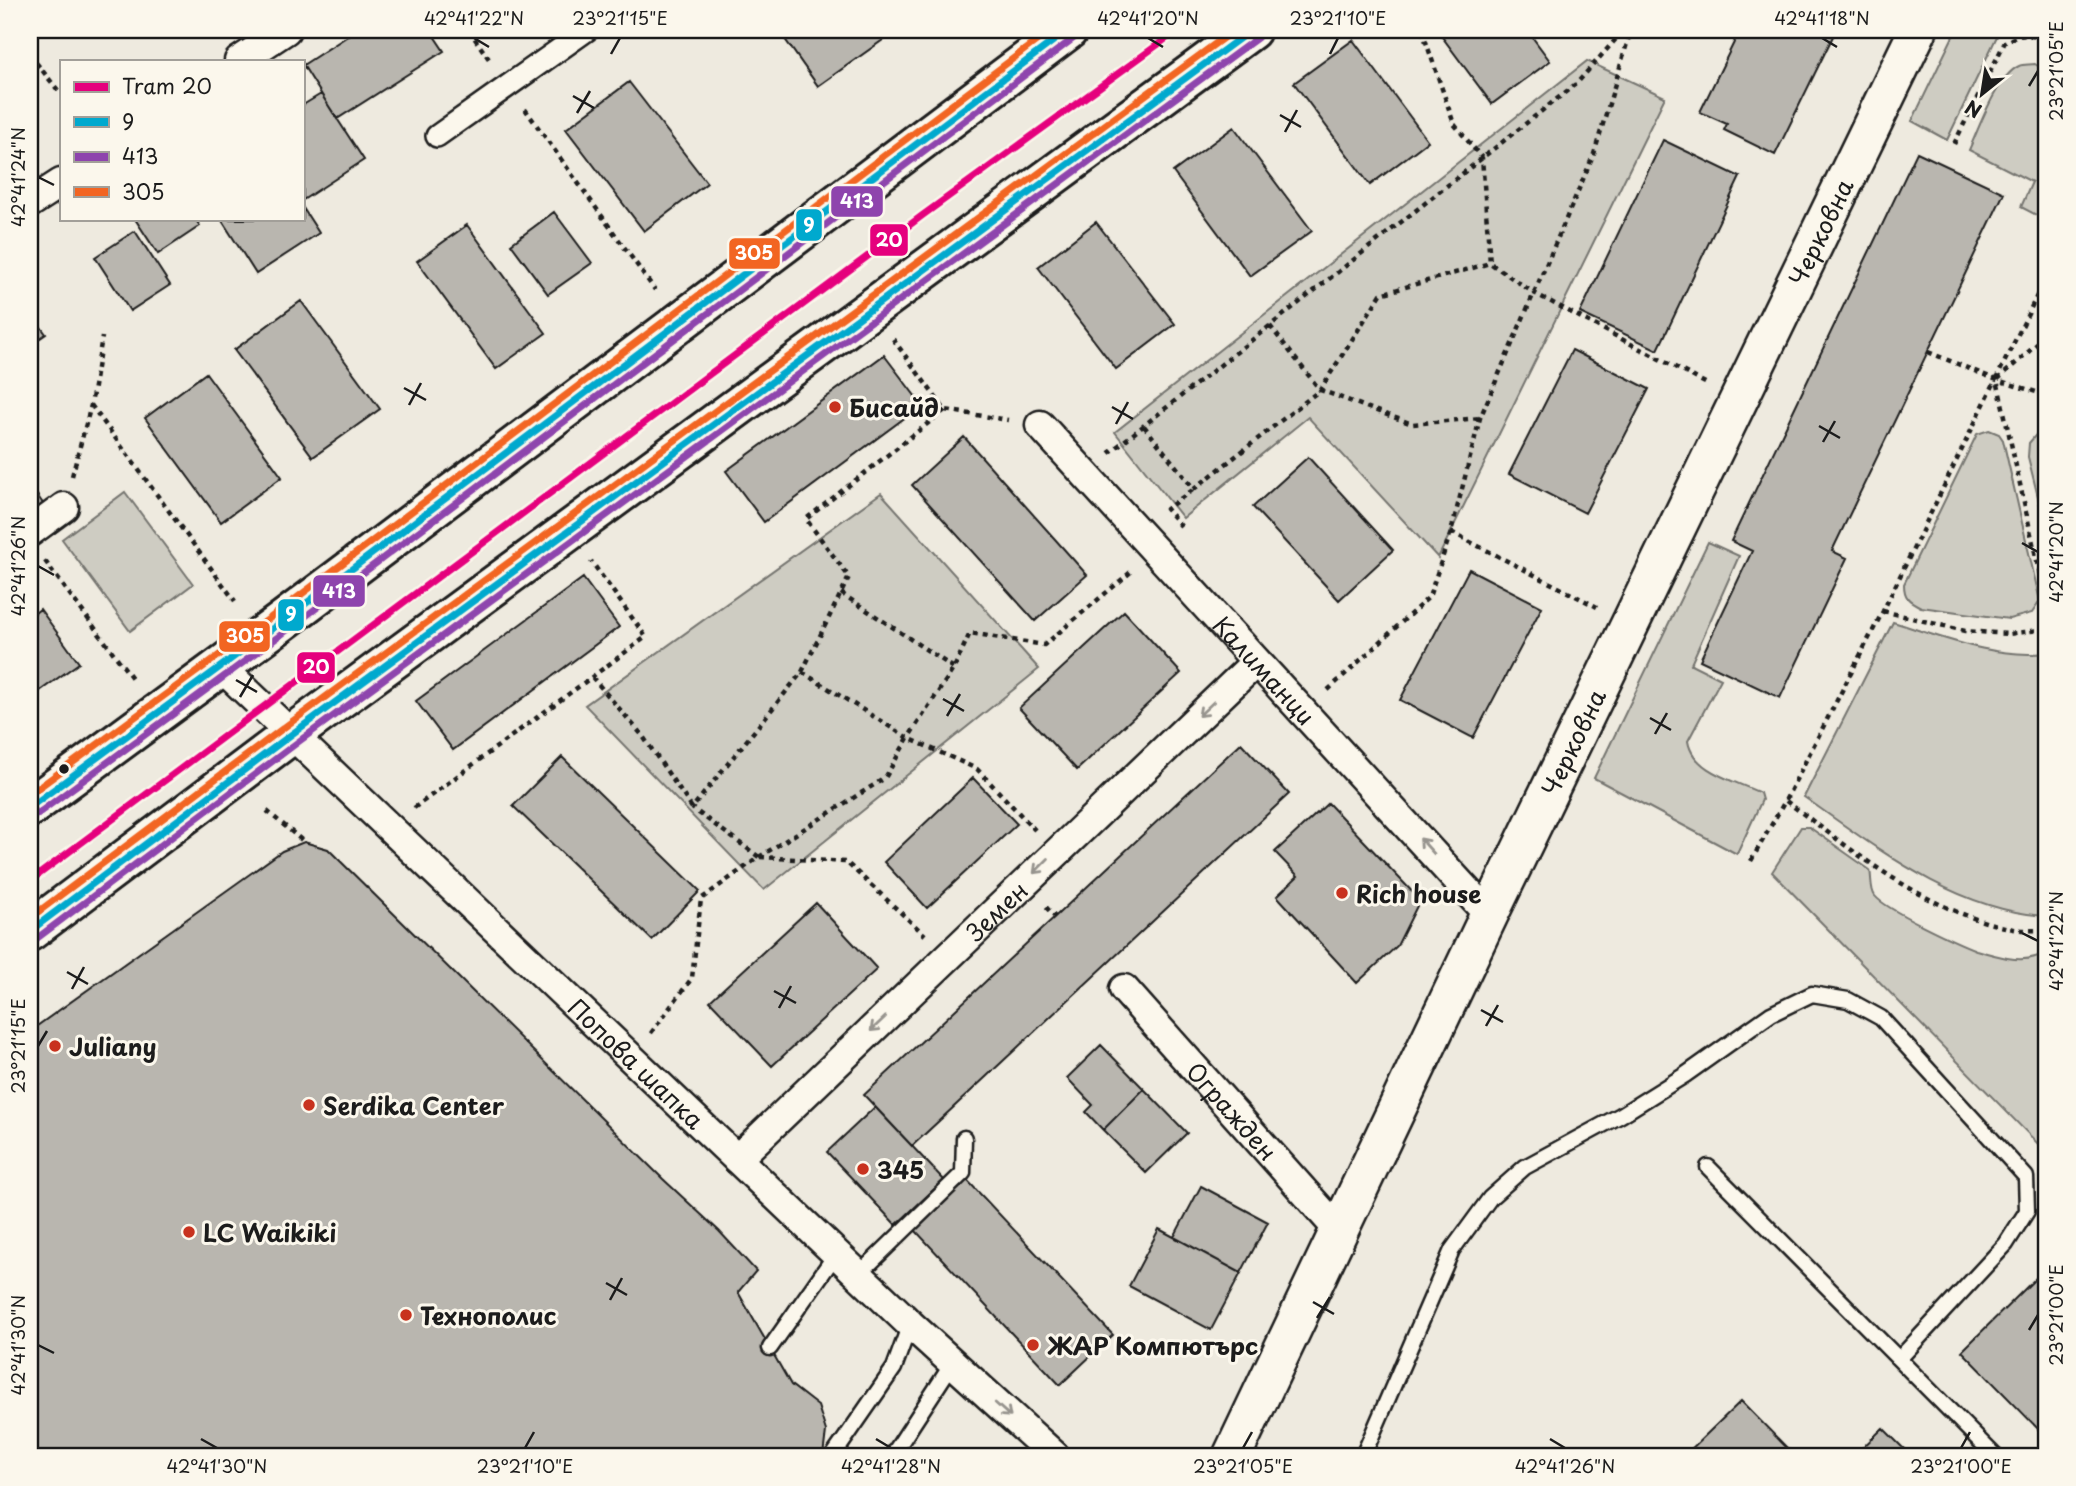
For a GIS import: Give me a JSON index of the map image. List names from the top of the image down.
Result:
{
  "streets": {
    "street": [
      "Черковна",
      "Калиманци",
      "Земен",
      "Попова шапка",
      "Огражден"
    ]
  },
  "crossings": [
    ["Черковна", "Калиманци"],
    ["Черковна", "Огражден"],
    ["Калиманци", "Земен"],
    ["Земен", "Попова шапка"]
  ],
  "one_way": ["Калиманци", "Земен"],
  "places": [
    "Бисайд",
    "Rich house",
    "Juliany",
    "Serdika Center",
    "345",
    "LC Waikiki",
    "Технополис",
    "ЖАР Компютърс"
  ],
  "lines": [
    "tram line 20",
    "transit line 9",
    "transit line 305",
    "transit line 413"
  ],
  "legend": [
    "Tram 20",
    "9",
    "413",
    "305"
  ],
  "north": "bottom left",
  "coordinates": [
    "42°41'22\"N",
    "23°21'15\"E",
    "42°41'20\"N",
    "23°21'10\"E",
    "42°41'18\"N",
    "23°21'05\"E",
    "42°41'24\"N",
    "42°41'26\"N",
    "23°21'00\"E",
    "42°41'30\"N",
    "42°41'28\"N"
  ]
}
